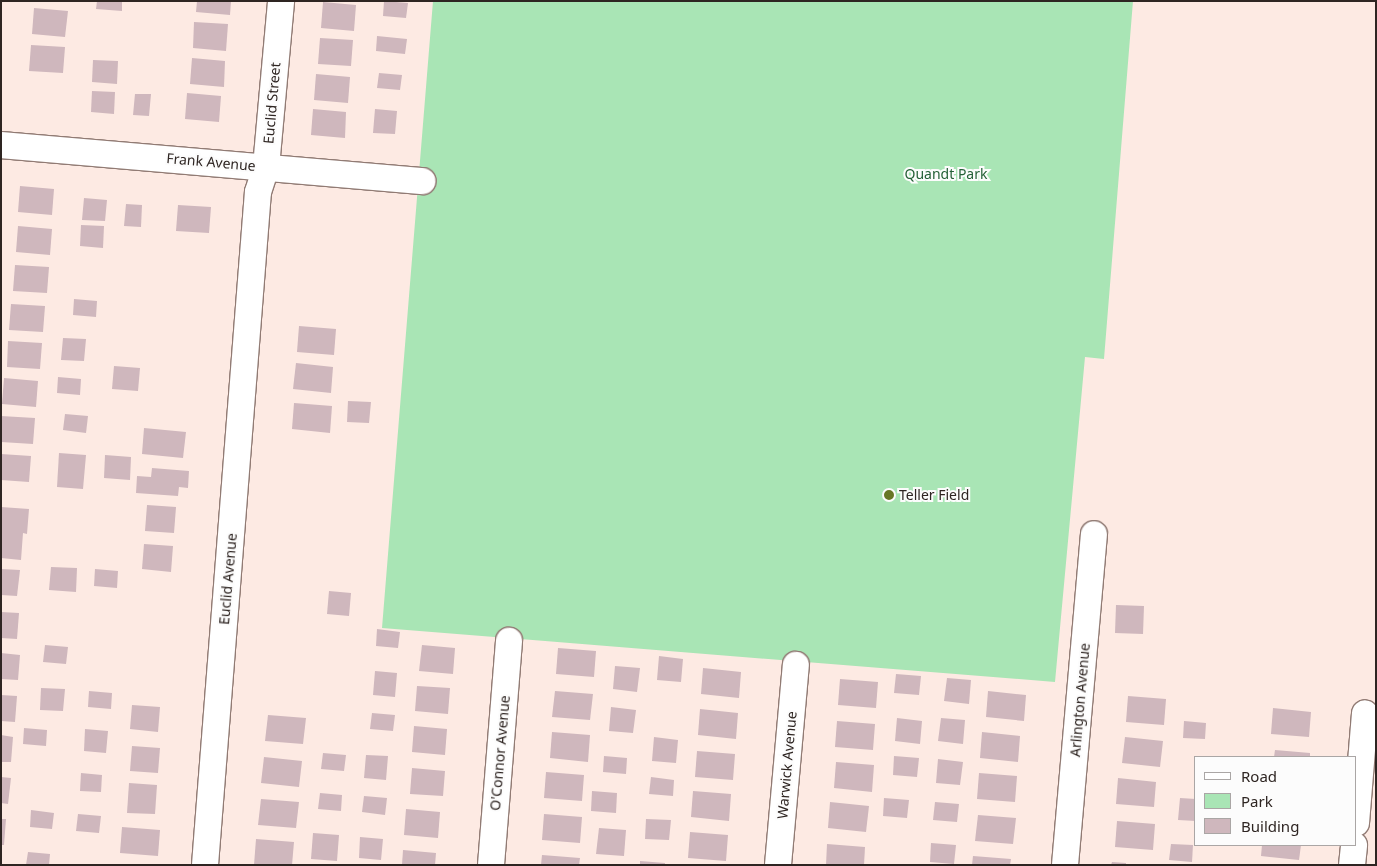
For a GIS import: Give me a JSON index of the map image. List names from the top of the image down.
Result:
{
  "streets": {
    "street": [
      "Euclid Street",
      "Frank Avenue",
      "Euclid Avenue",
      "Arlington Avenue",
      "O'Connor Avenue",
      "Warwick Avenue"
    ]
  },
  "crossings": [
    ["Euclid Street", "Frank Avenue"],
    ["Euclid Street", "Euclid Avenue"]
  ],
  "parks": ["Quandt Park"],
  "places": ["Teller Field"],
  "legend": ["Road", "Park", "Building"]
}
